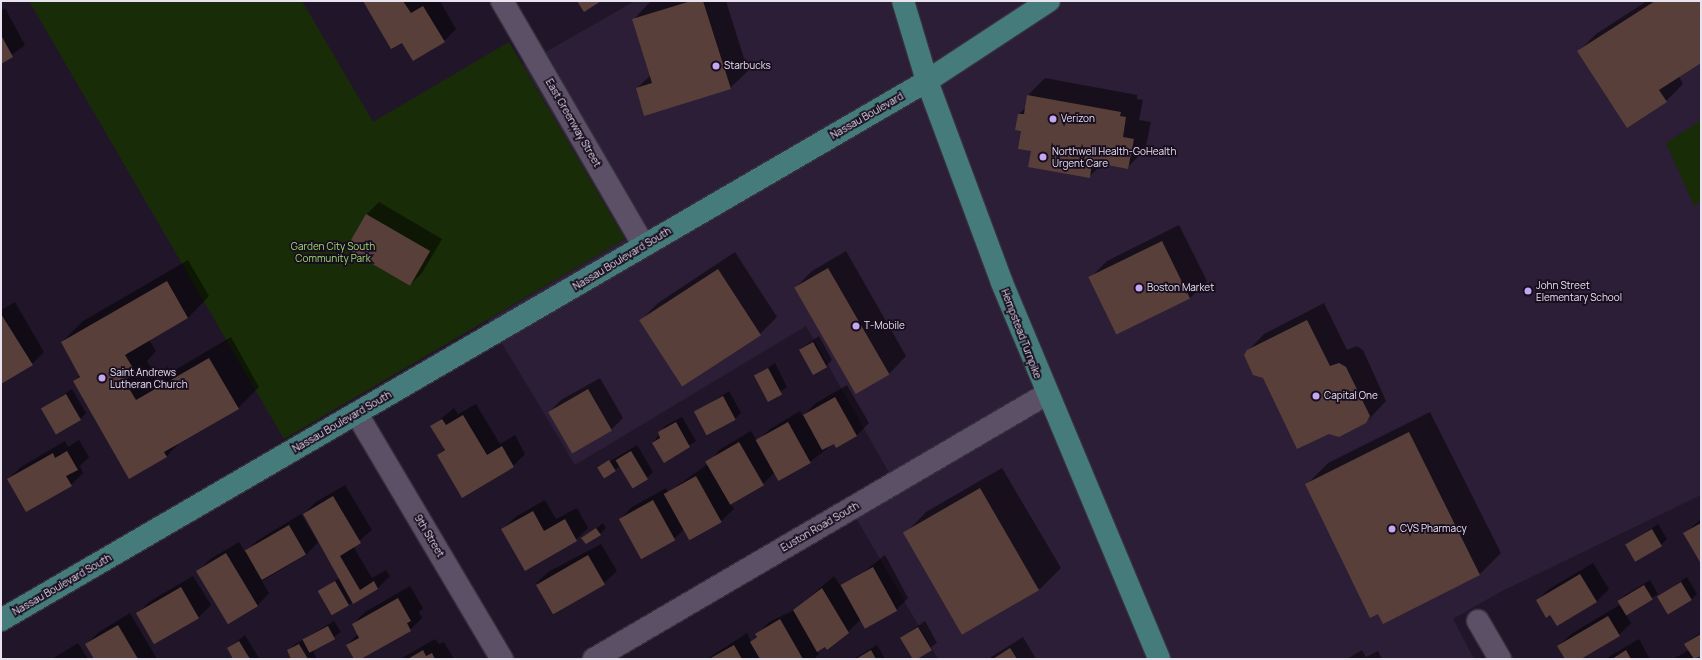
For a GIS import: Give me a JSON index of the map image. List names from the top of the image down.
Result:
{
  "streets": {
    "main road": ["Nassau Boulevard", "Nassau Boulevard South", "Hempstead Turnpike"],
    "street": ["East Greenway Street", "Euston Road South", "9th Street"]
  },
  "crossings": [
    ["Nassau Boulevard", "Nassau Boulevard South"],
    ["Nassau Boulevard", "Hempstead Turnpike"],
    ["East Greenway Street", "Nassau Boulevard South"],
    ["Nassau Boulevard South", "9th Street"],
    ["Hempstead Turnpike", "Euston Road South"]
  ],
  "parks": ["Garden City South Community Park"],
  "places": [
    "Starbucks",
    "Verizon",
    "Northwell Health-GoHealth Urgent Care",
    "Boston Market",
    "John Street Elementary School",
    "T-Mobile",
    "Saint Andrews Lutheran Church",
    "Capital One",
    "CVS Pharmacy"
  ]
}
